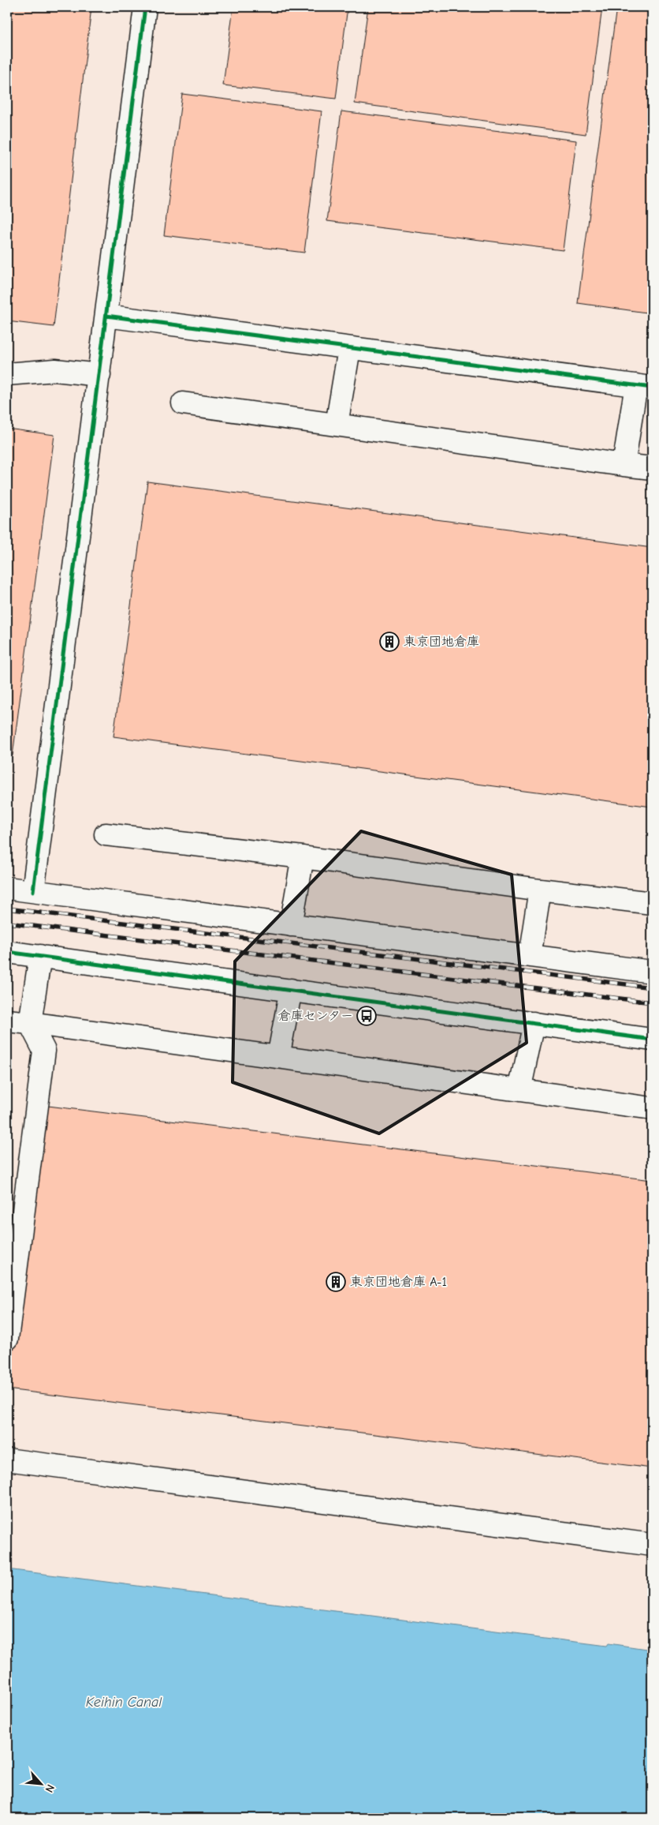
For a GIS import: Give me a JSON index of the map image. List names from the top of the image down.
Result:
{
  "water": ["Keihin Canal"],
  "places": {
    "building": ["東京団地倉庫", "東京団地倉庫 A-1"],
    "bus stop": ["倉庫センター"]
  },
  "north": "bottom right"
}
